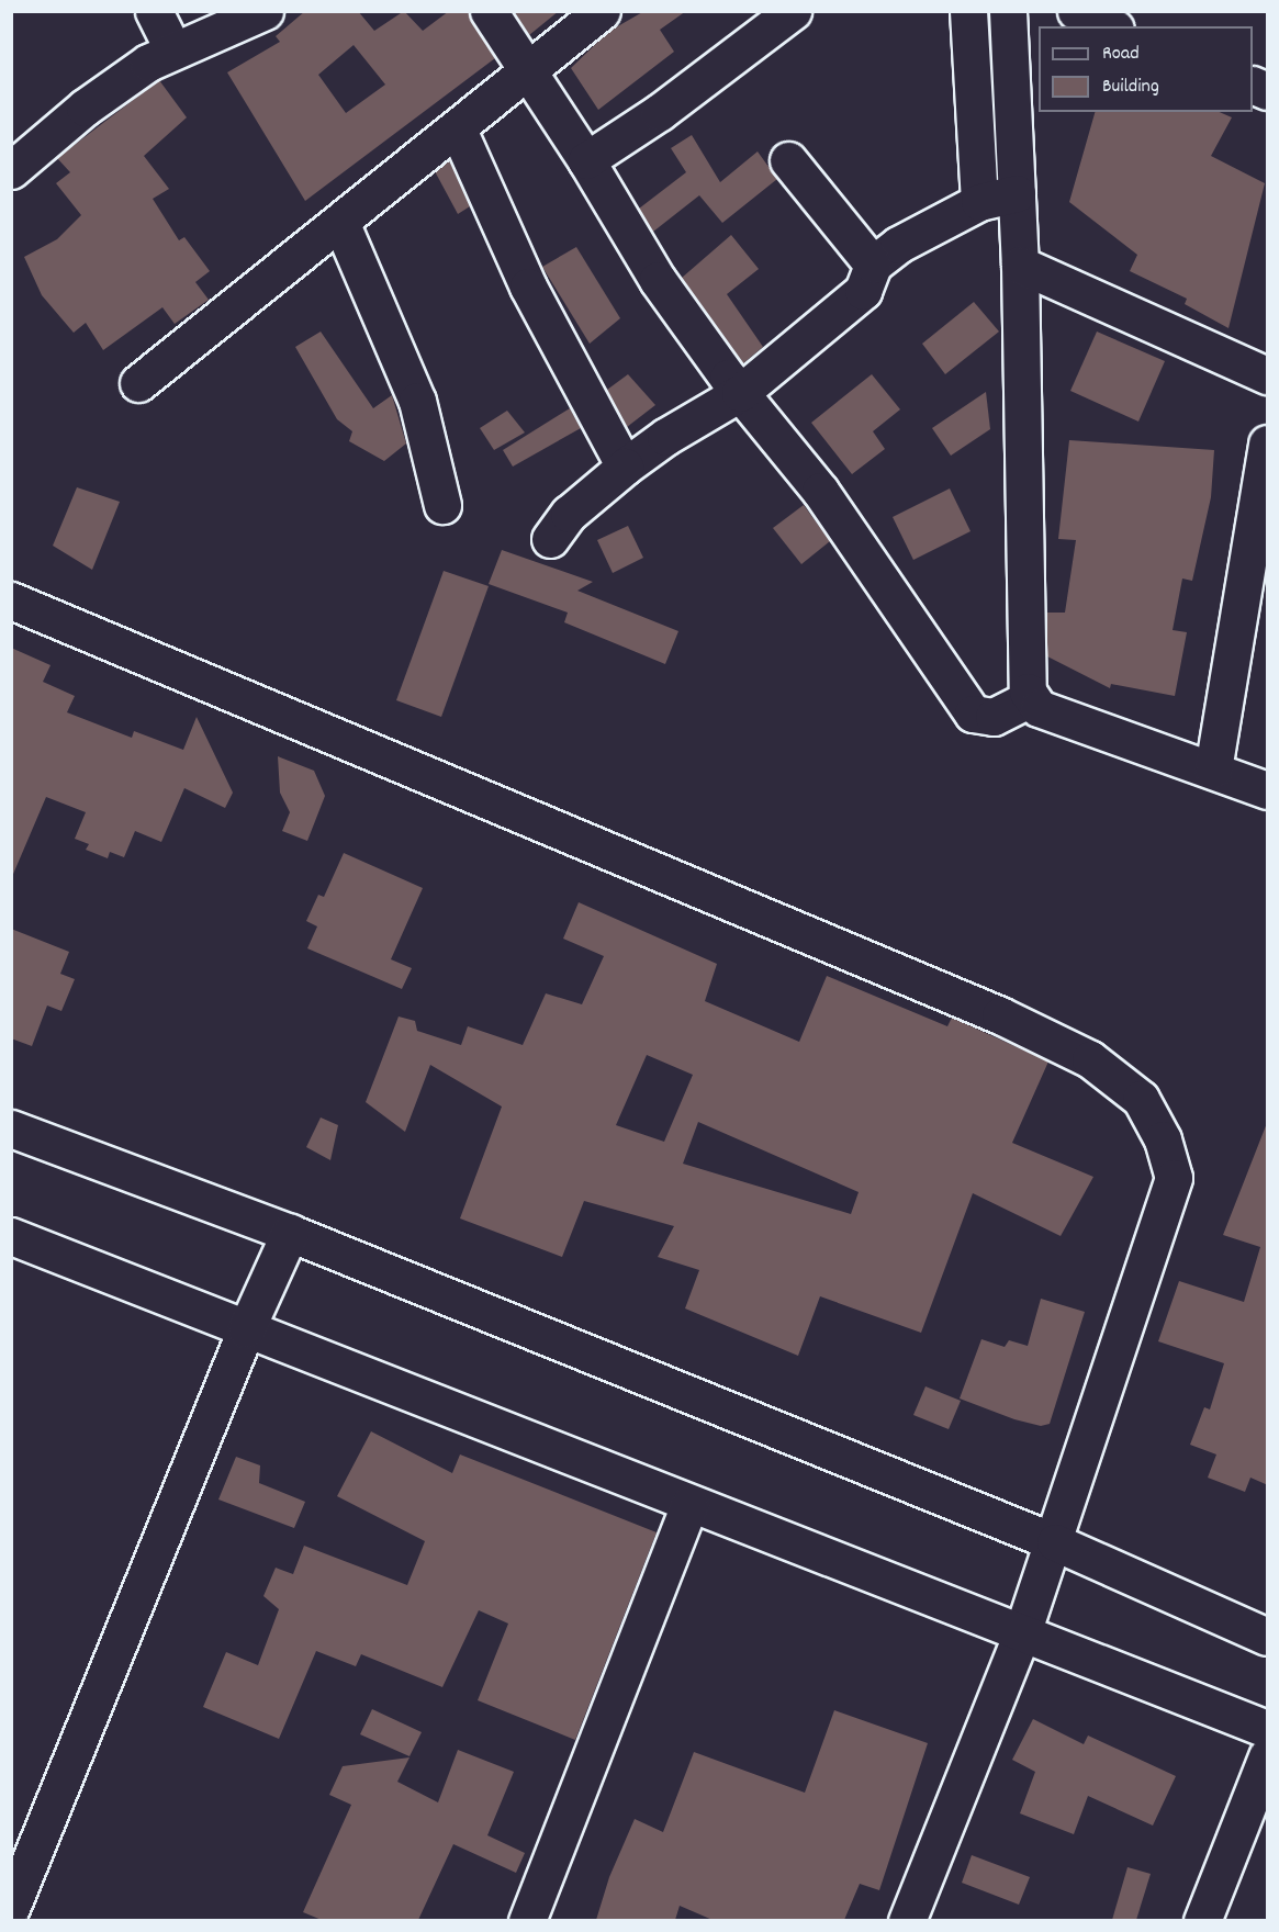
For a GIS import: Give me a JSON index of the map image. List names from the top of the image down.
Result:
{
  "legend": ["Road", "Building"]
}
